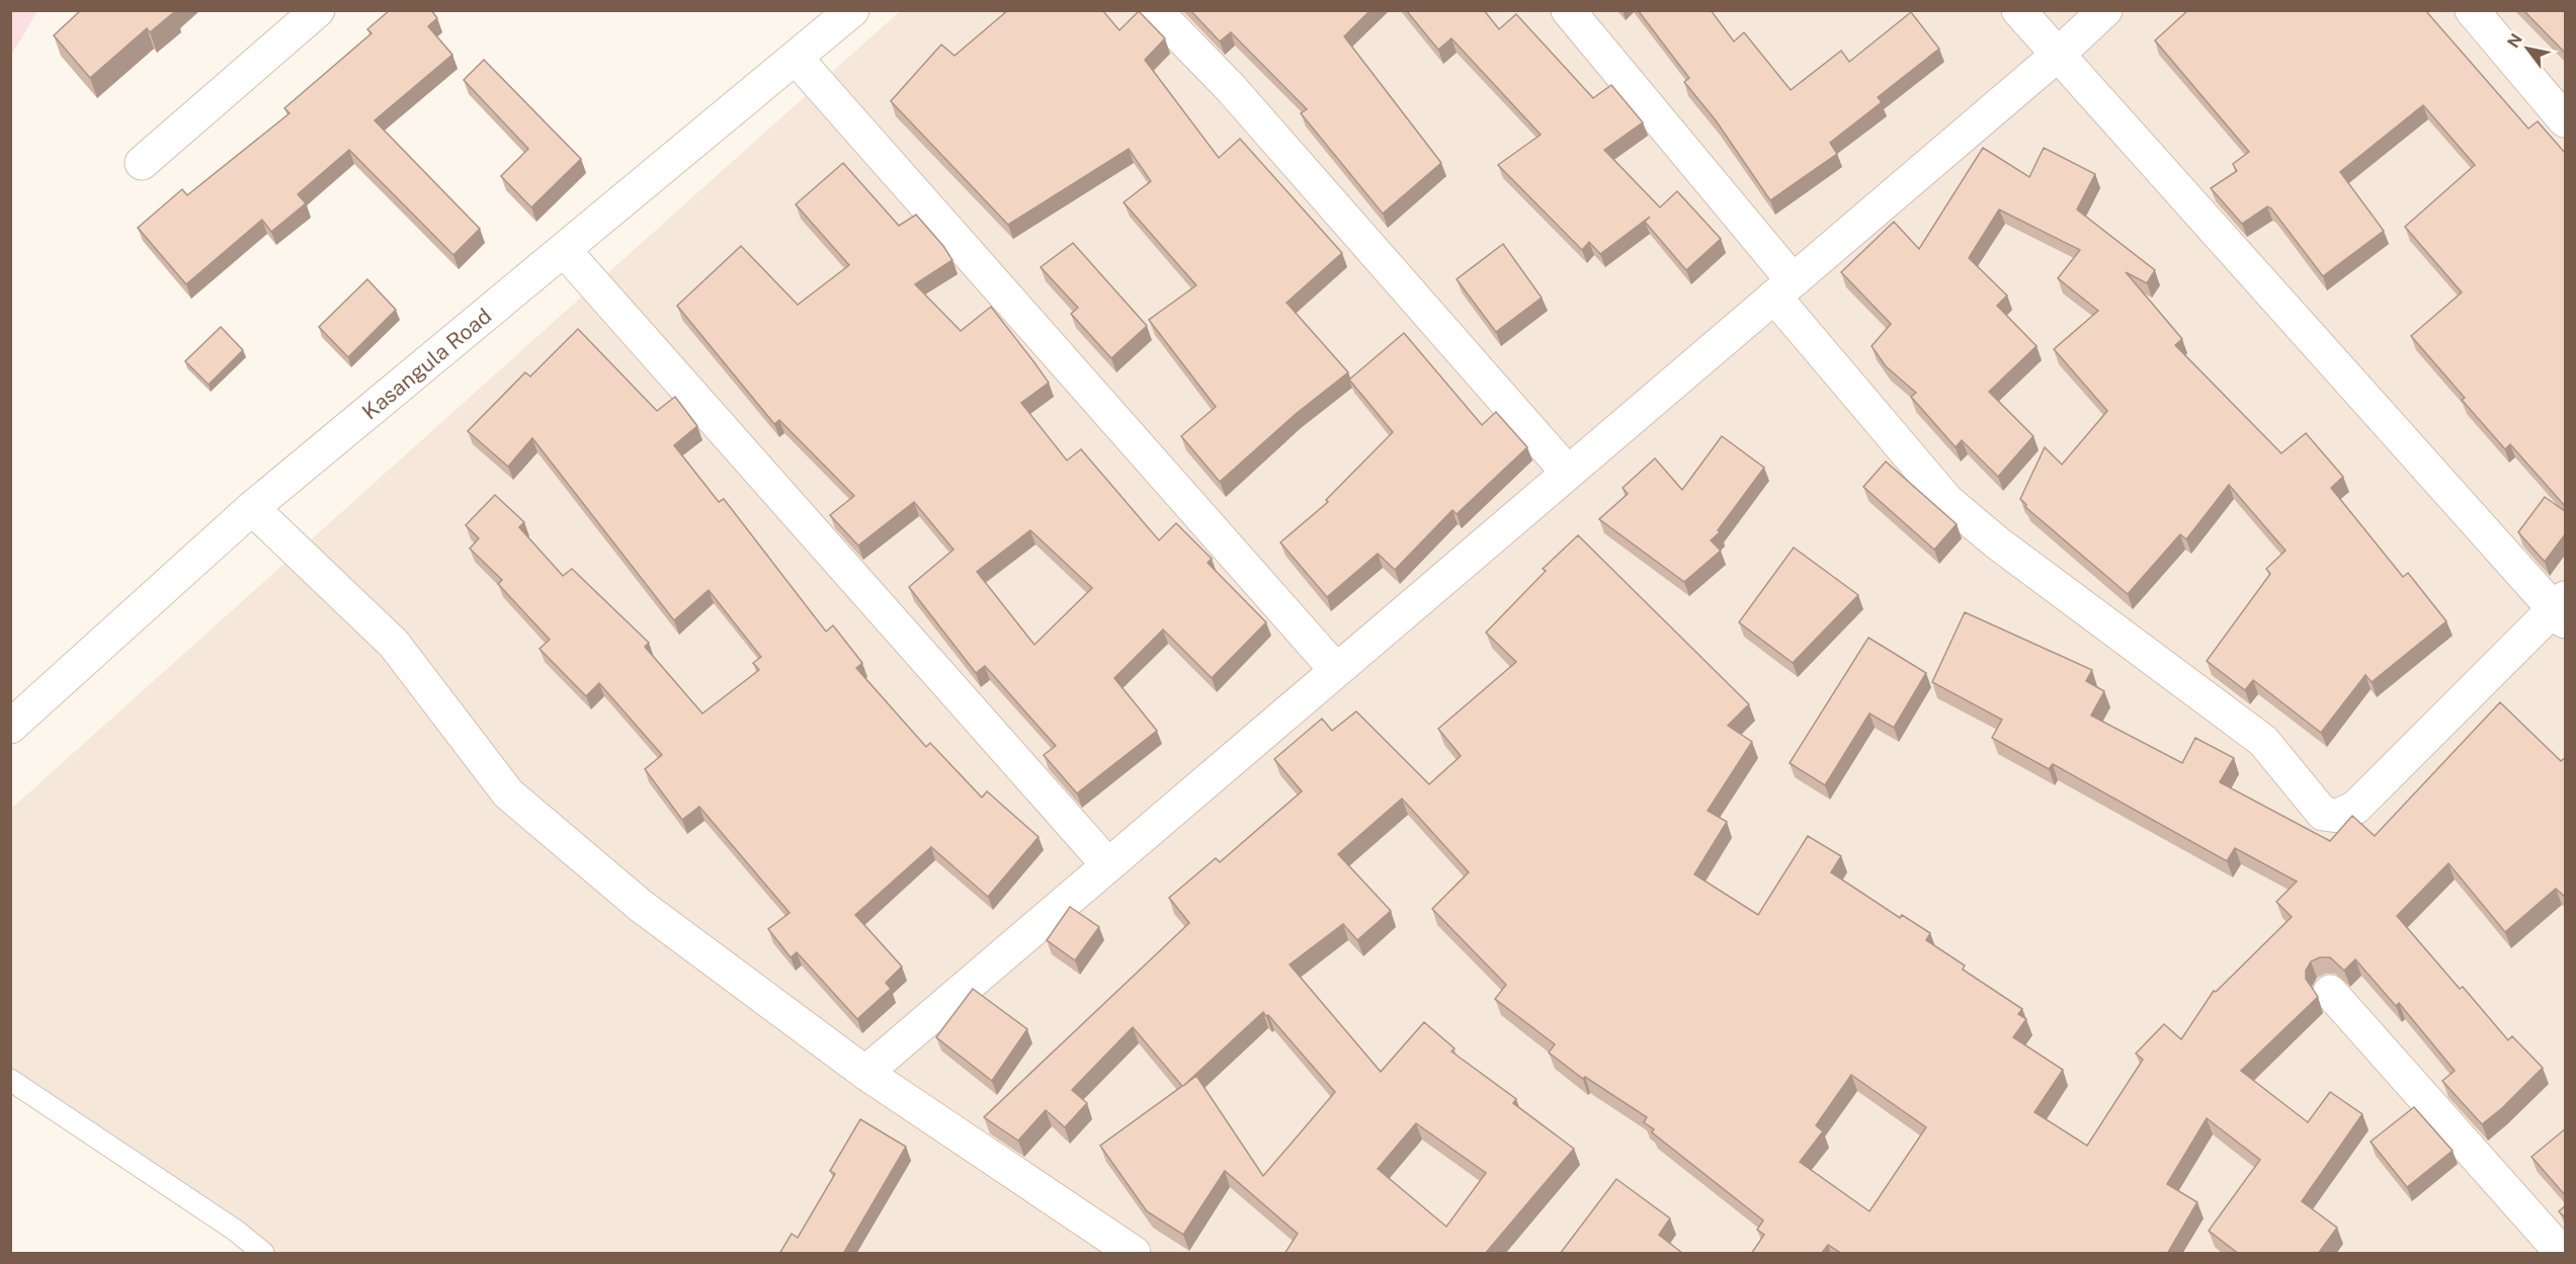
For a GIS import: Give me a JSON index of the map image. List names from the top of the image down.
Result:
{
  "streets": {
    "street": ["Kasangula Road"]
  },
  "north": "top left"
}
